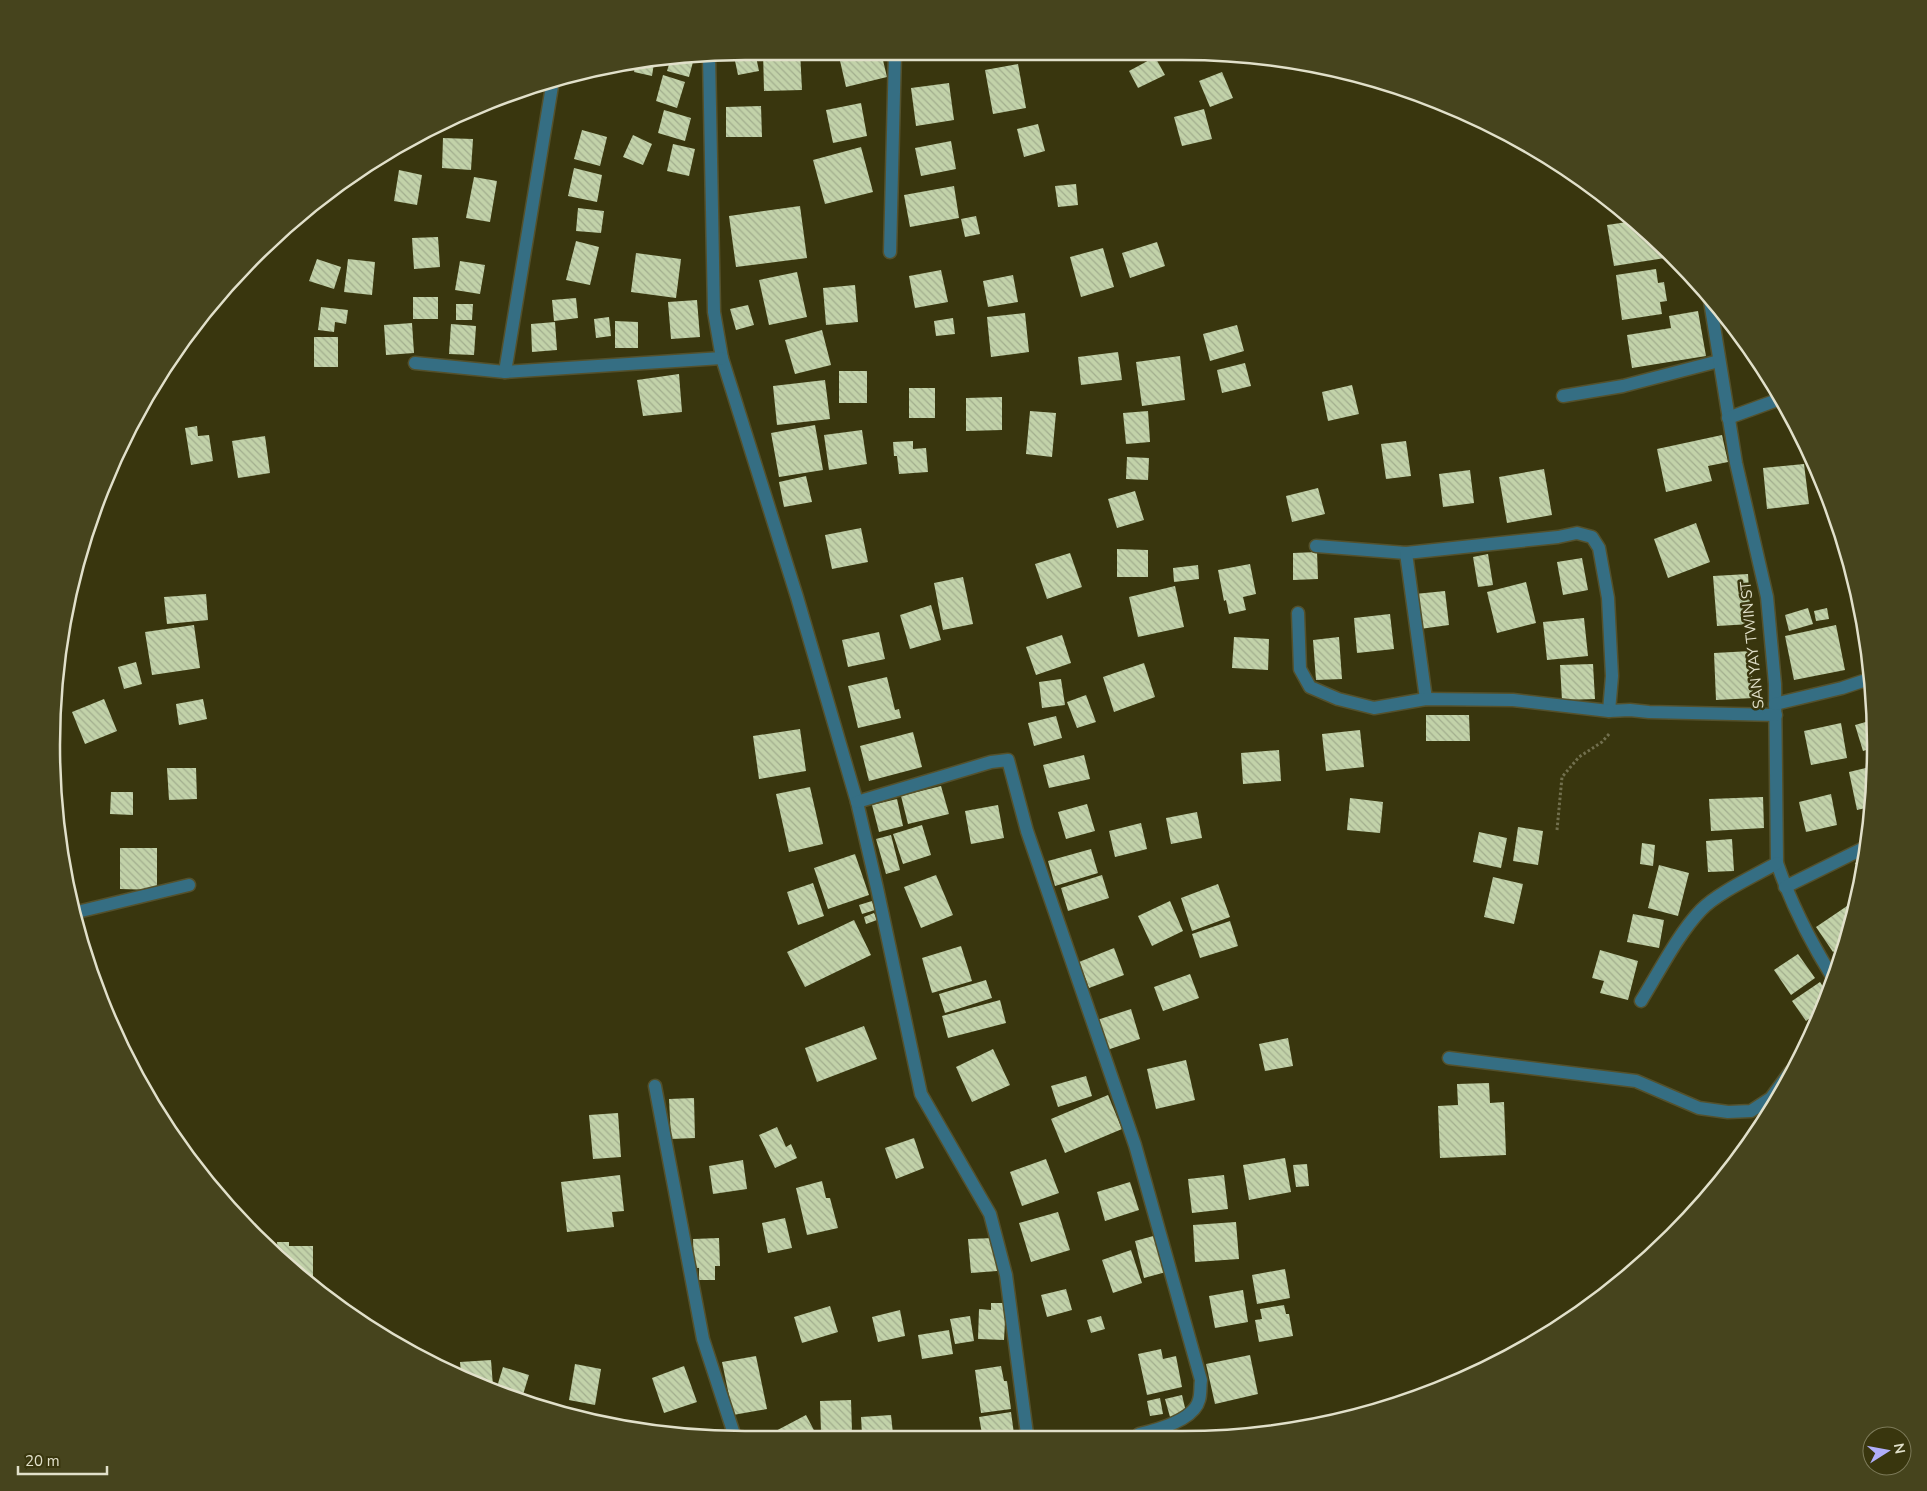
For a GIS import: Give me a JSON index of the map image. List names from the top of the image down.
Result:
{
  "streets": {
    "street": ["SAN YAY TWIN ST"]
  },
  "scale_bar": "20 m",
  "north": "right"
}
